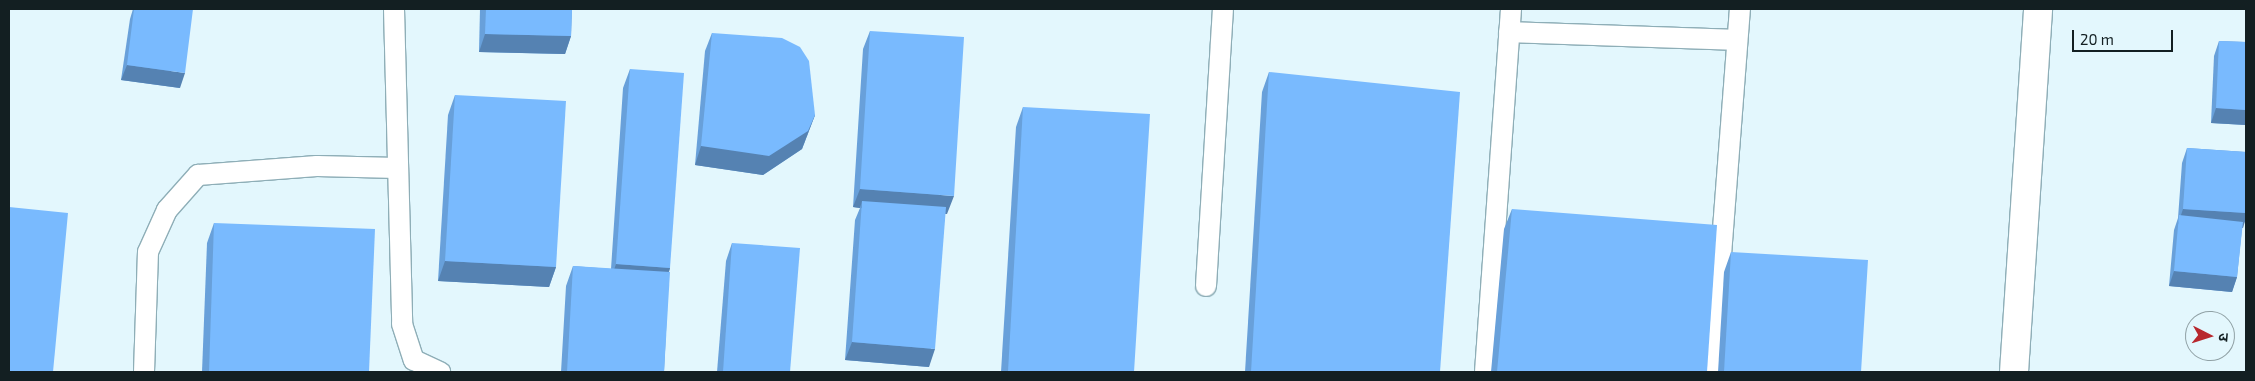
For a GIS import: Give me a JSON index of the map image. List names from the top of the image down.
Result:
{
  "scale_bar": "20 m",
  "north": "right"
}
